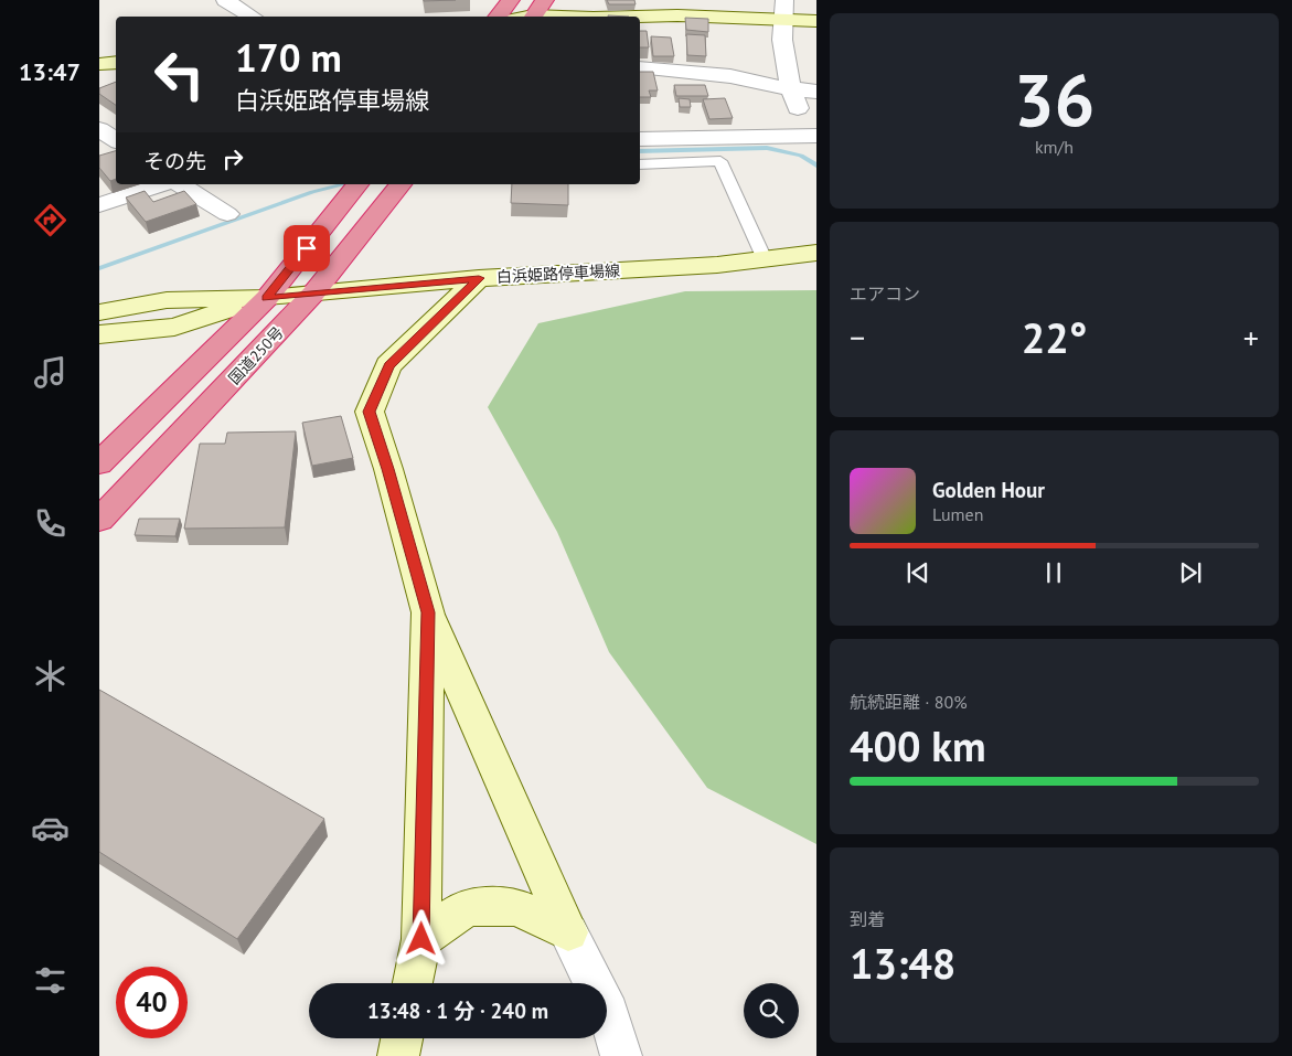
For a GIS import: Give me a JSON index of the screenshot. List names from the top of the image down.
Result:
{
  "streets": {
    "highway": ["国道250号"],
    "street": ["白浜姫路停車場線"]
  },
  "crossings": [
    ["白浜姫路停車場線", "国道250号"]
  ],
  "page": {
    "tabs": "13:47",
    "tile": [
      ["36", "km/h"],
      "エアコン",
      ["航続距離 · 80%", "400 km"],
      ["到着", "13:48"]
    ],
    "turn": ["170 m", "白浜姫路停車場線"],
    "then": "その先",
    "heat": ["−", "22°", "+"],
    "song": ["Golden Hour", "Lumen"],
    "limit": "40",
    "trip": "13:48 · 1 分 · 240 m"
  }
}
